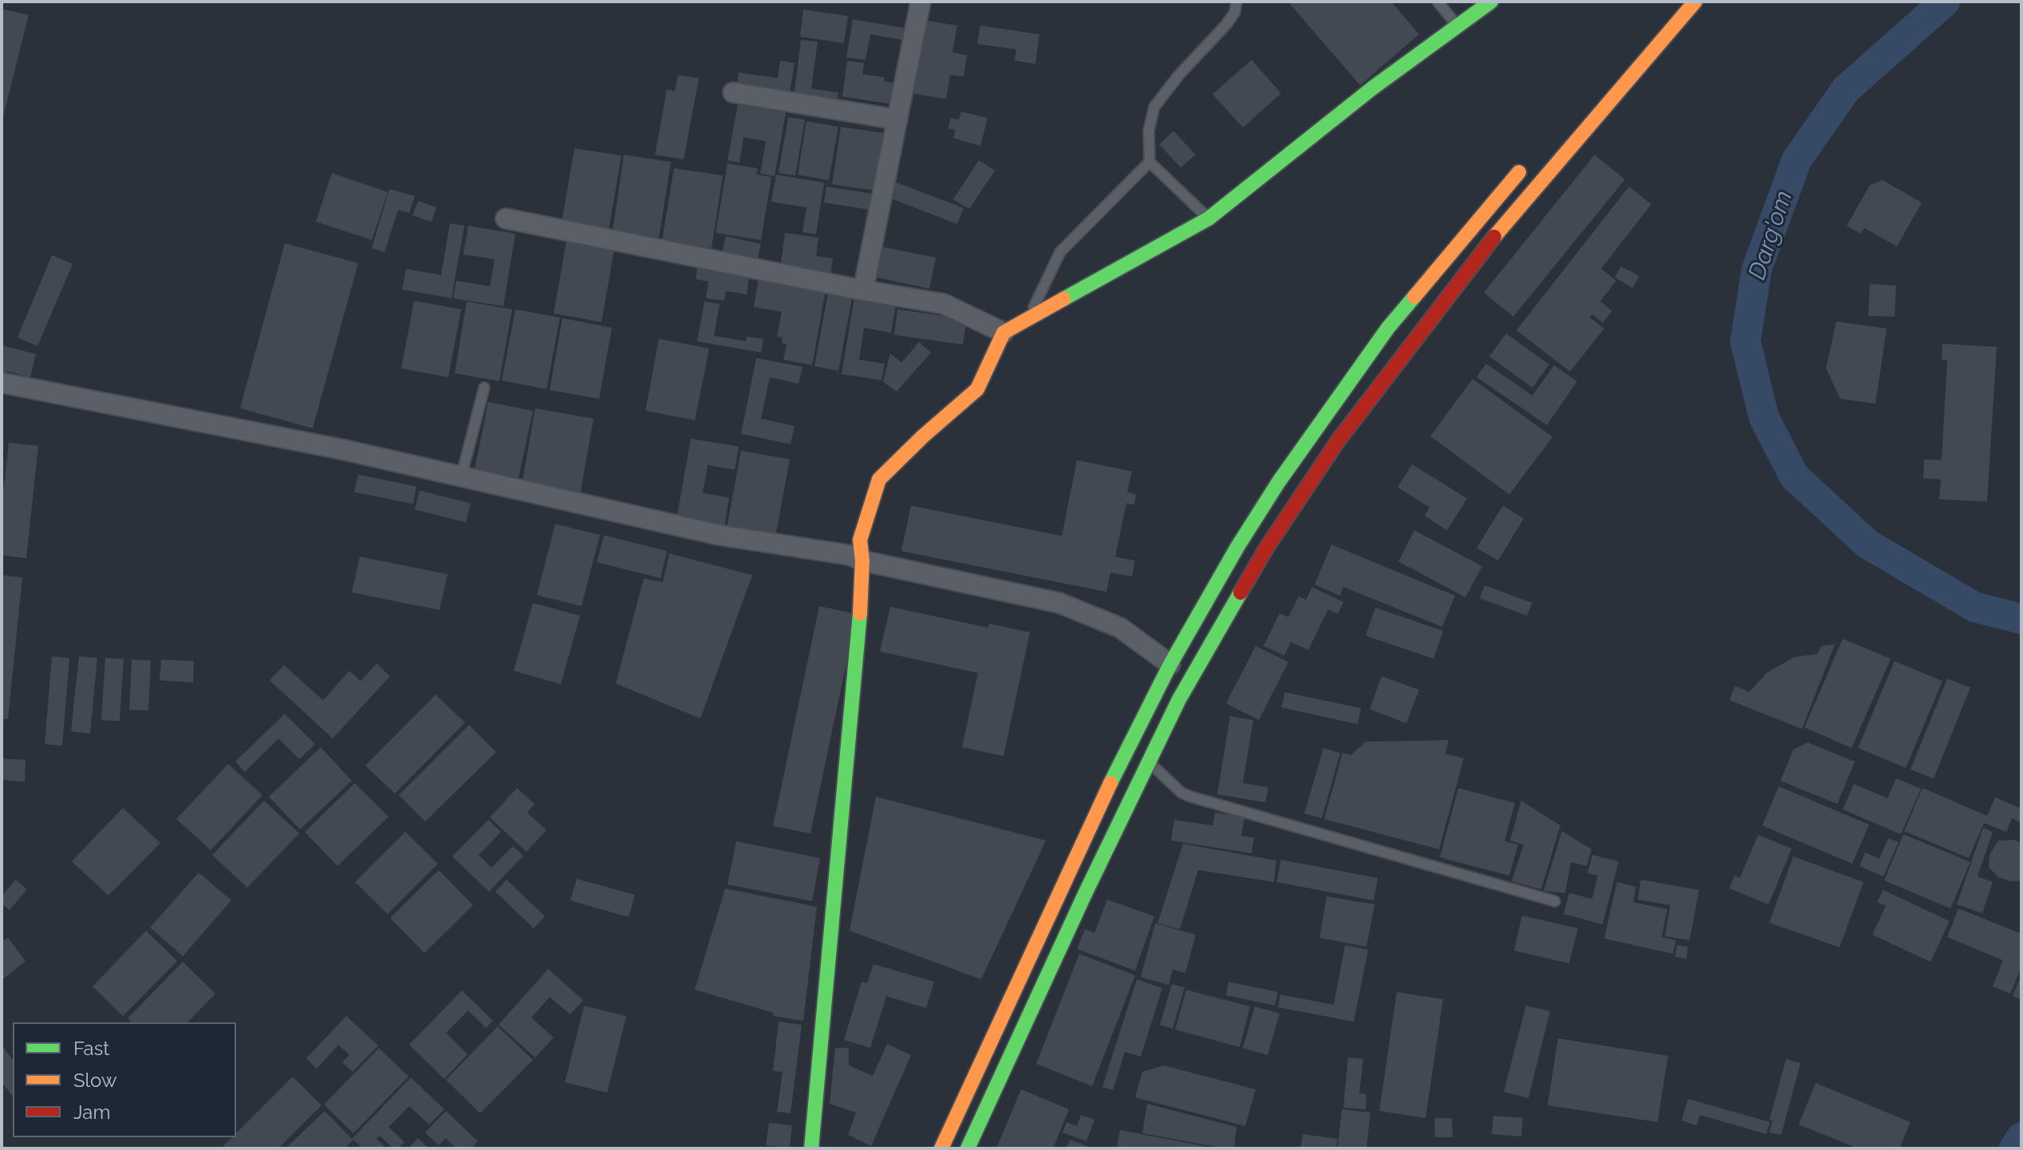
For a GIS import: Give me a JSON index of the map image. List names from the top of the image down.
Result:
{
  "water": ["Darg'om"],
  "legend": ["Fast", "Slow", "Jam"]
}
